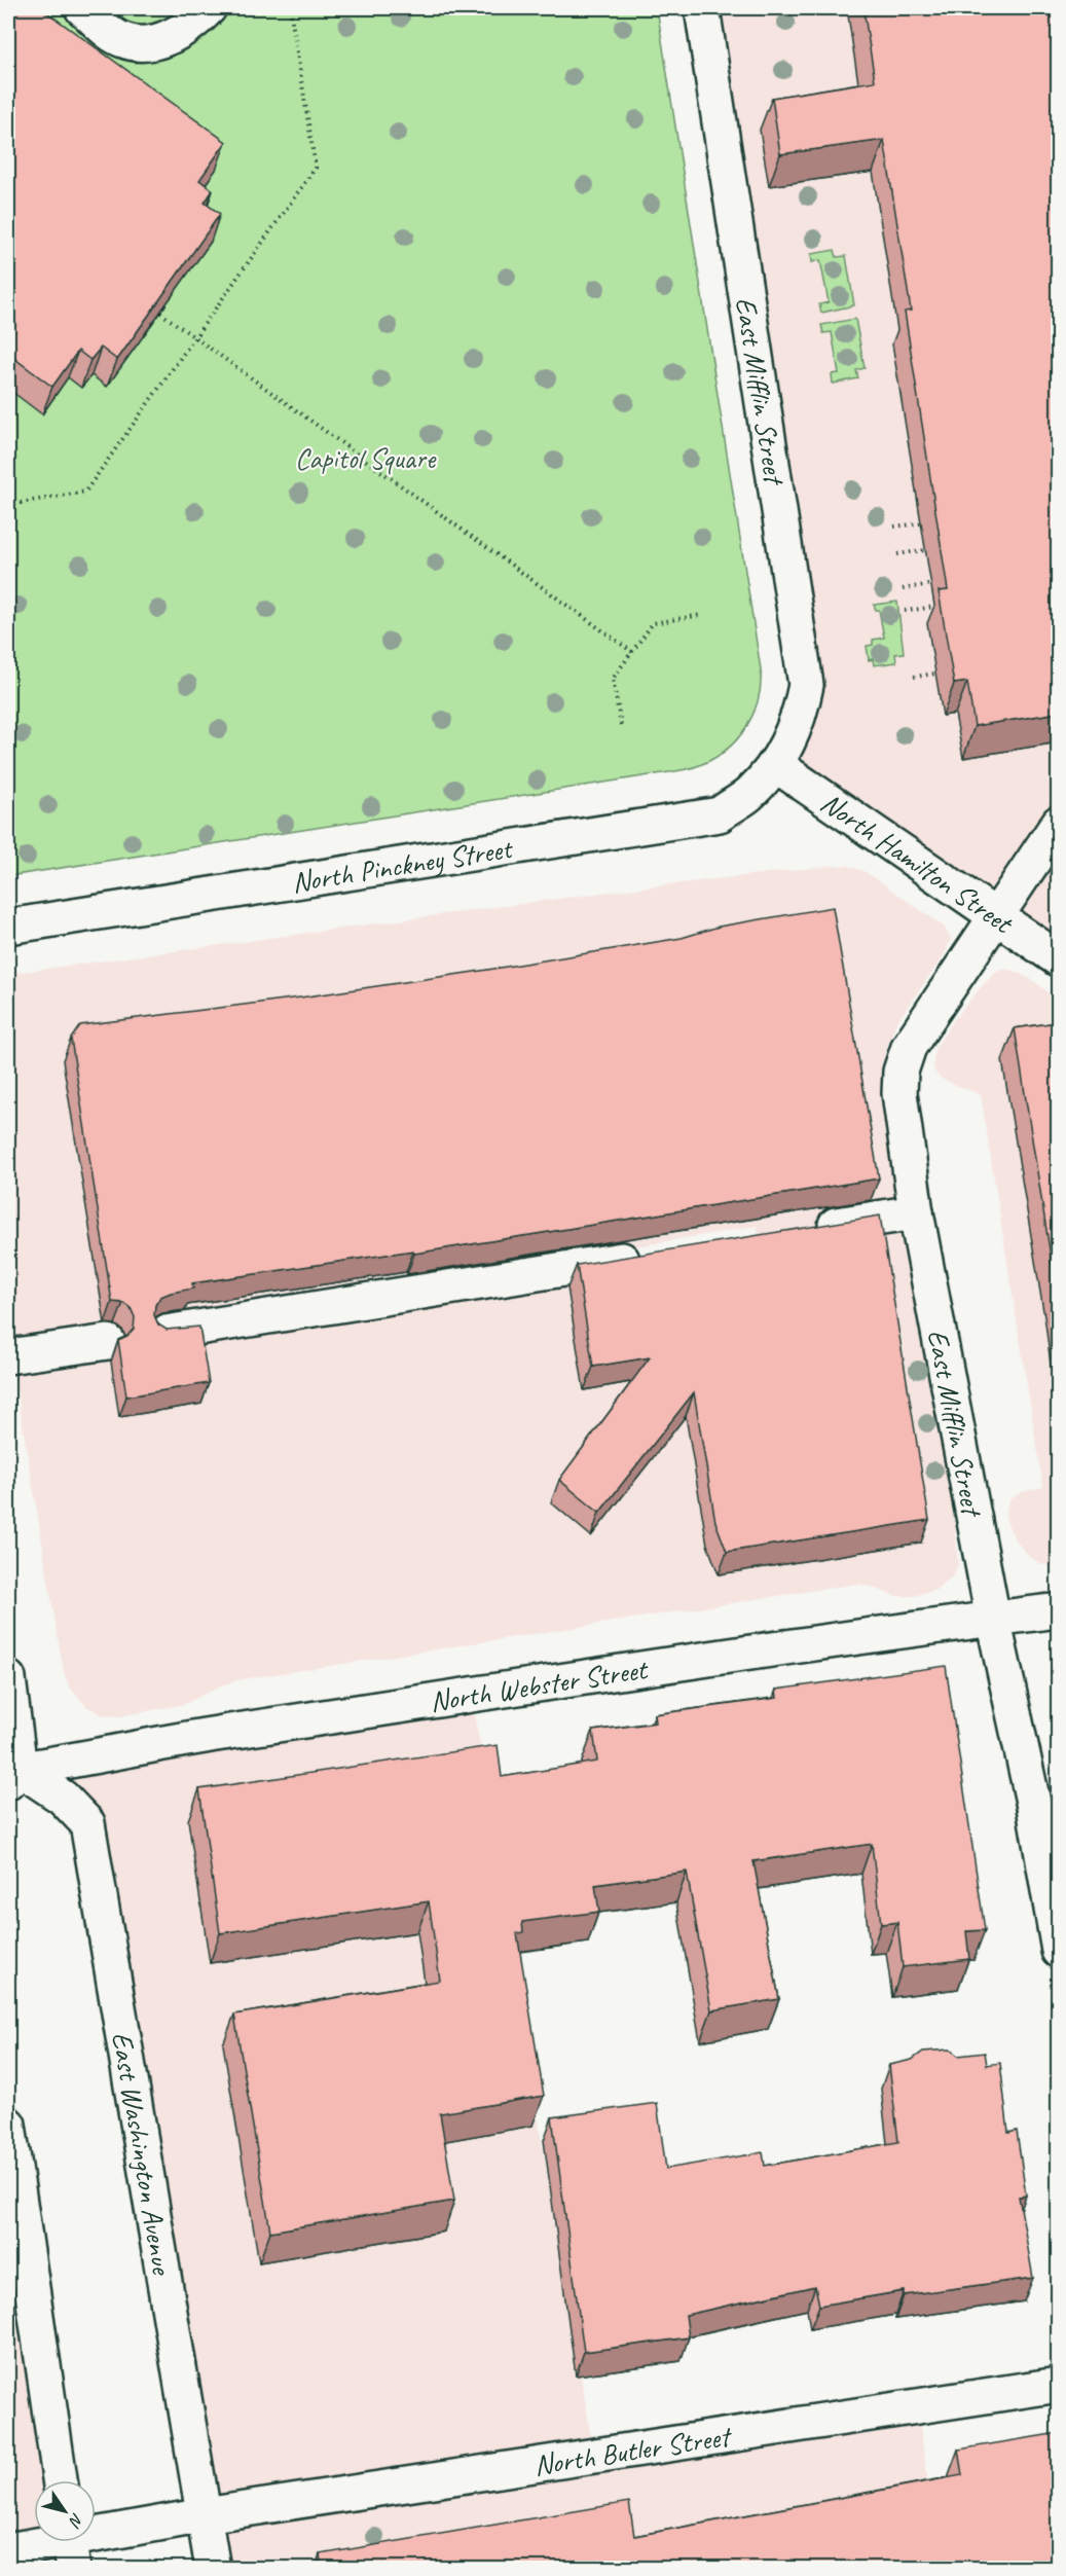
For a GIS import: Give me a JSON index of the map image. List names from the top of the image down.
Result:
{
  "streets": {
    "street": [
      "East Mifflin Street",
      "North Hamilton Street",
      "North Pinckney Street",
      "North Webster Street",
      "East Washington Avenue",
      "North Butler Street"
    ]
  },
  "crossings": [
    ["East Mifflin Street", "North Hamilton Street"],
    ["East Mifflin Street", "North Pinckney Street"],
    ["East Mifflin Street", "North Webster Street"],
    ["North Hamilton Street", "North Pinckney Street"],
    ["North Webster Street", "East Washington Avenue"],
    ["East Washington Avenue", "North Butler Street"]
  ],
  "parks": ["Capitol Square"],
  "north": "bottom right"
}
